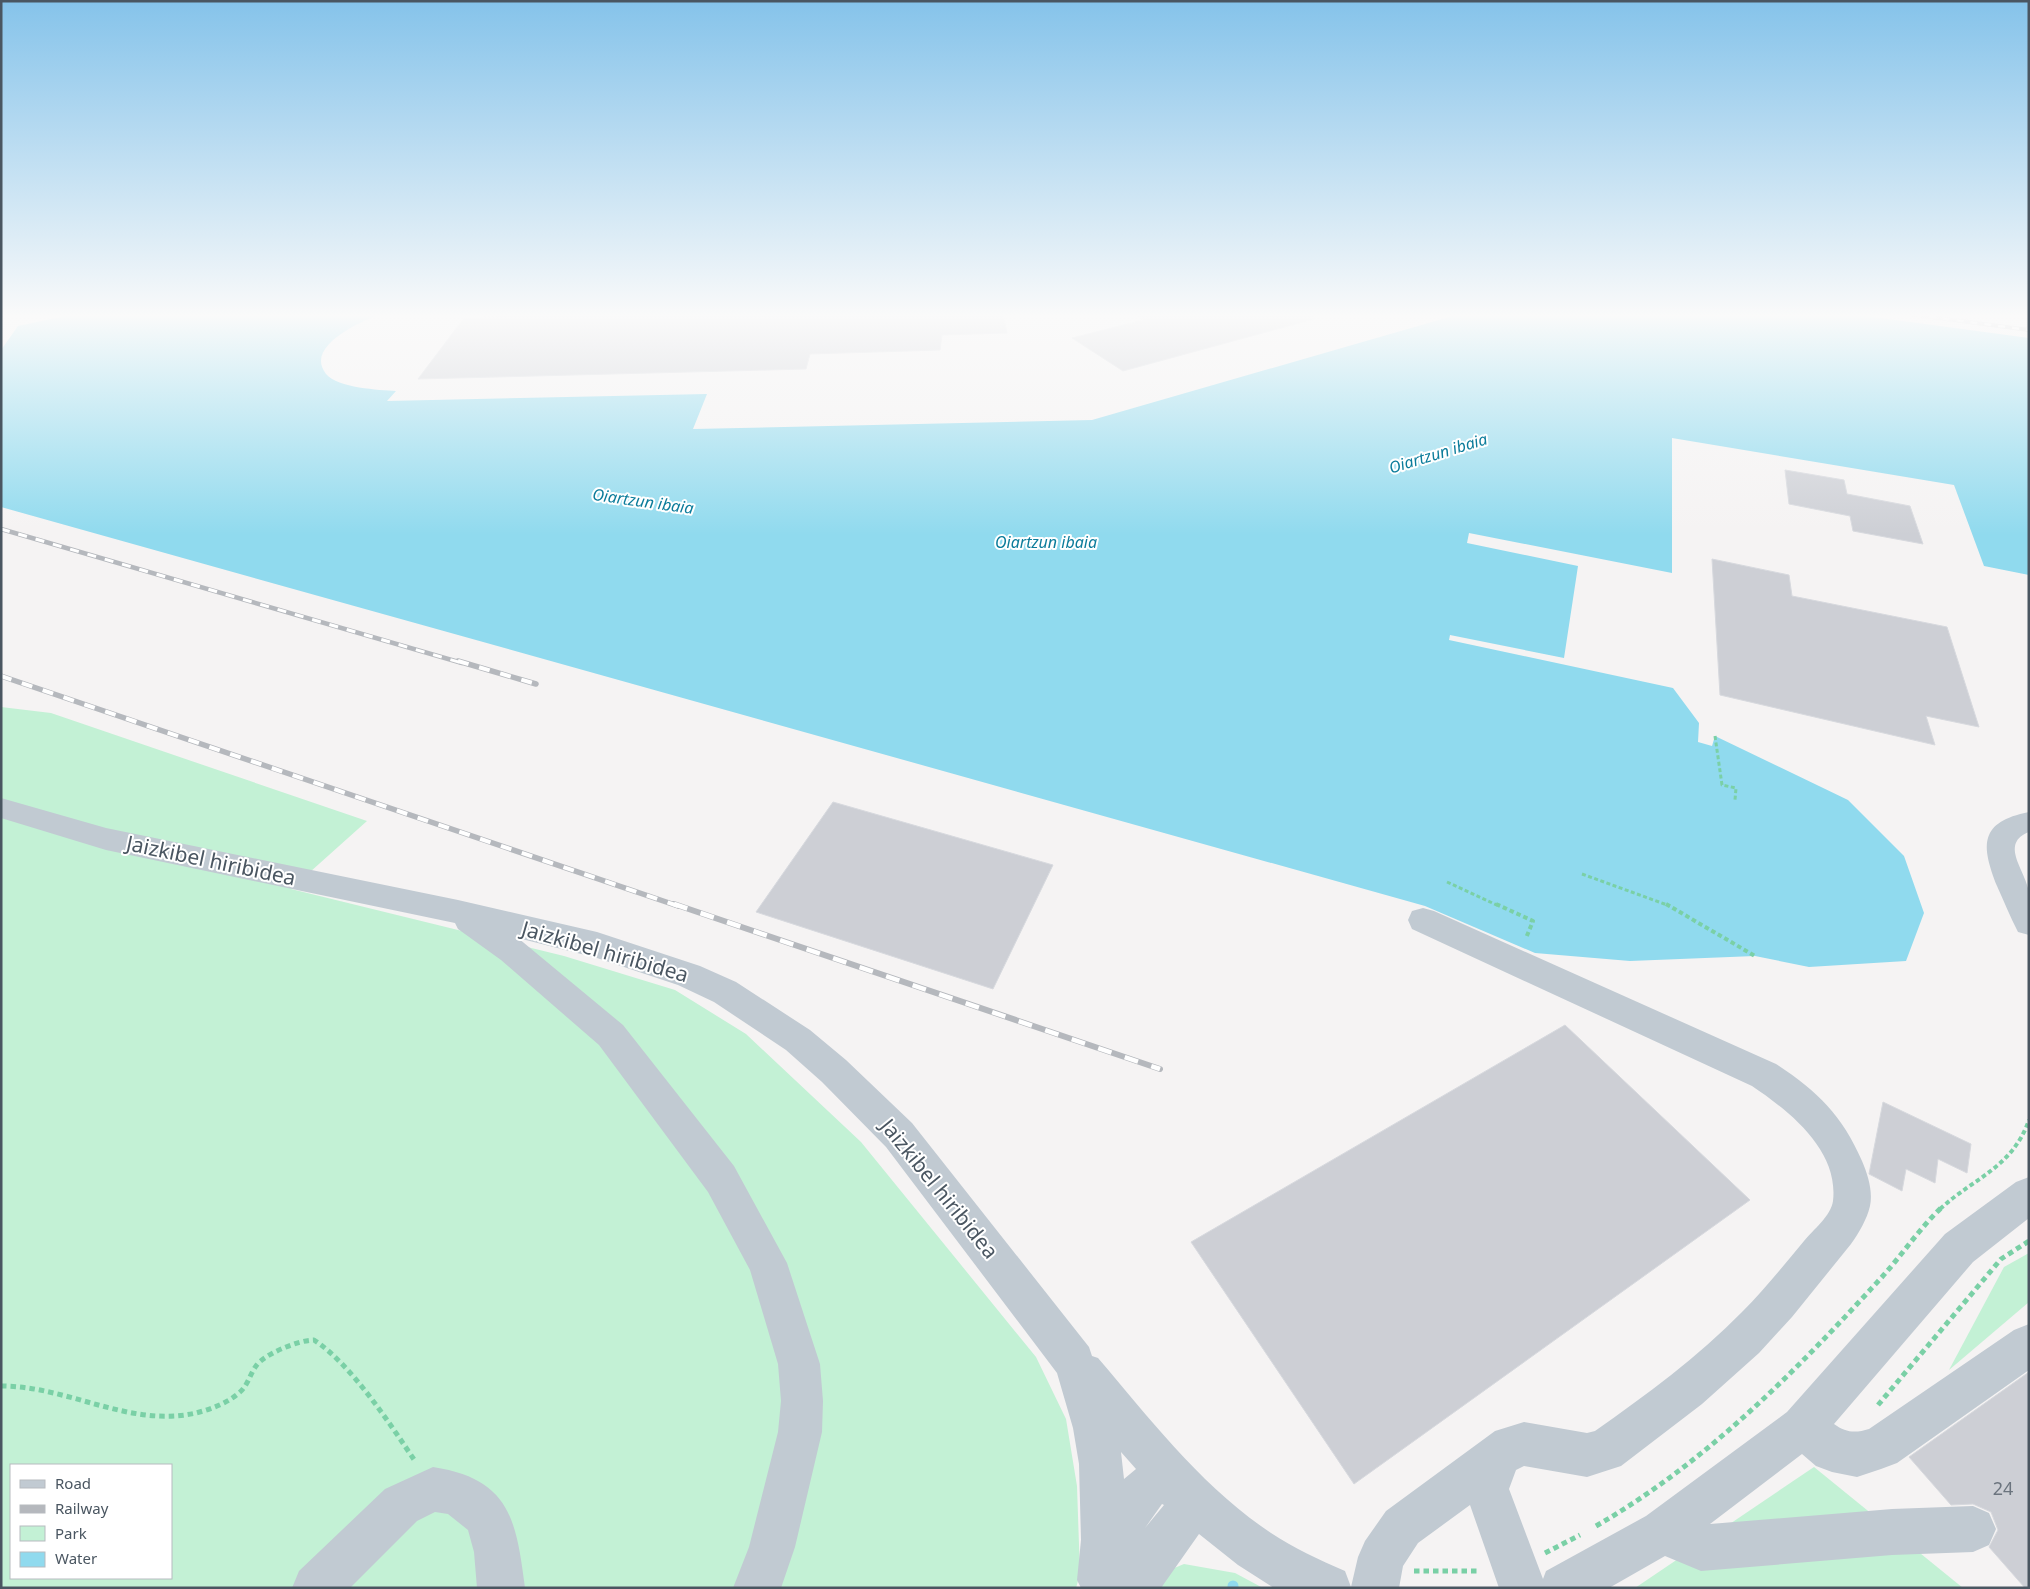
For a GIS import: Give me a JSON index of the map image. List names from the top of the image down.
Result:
{
  "streets": {
    "street": ["Jaizkibel hiribidea"]
  },
  "water": ["Oiartzun ibaia"],
  "house_numbers": ["24"],
  "legend": [
    "Road",
    "Railway",
    "Park",
    "Water"
  ]
}
